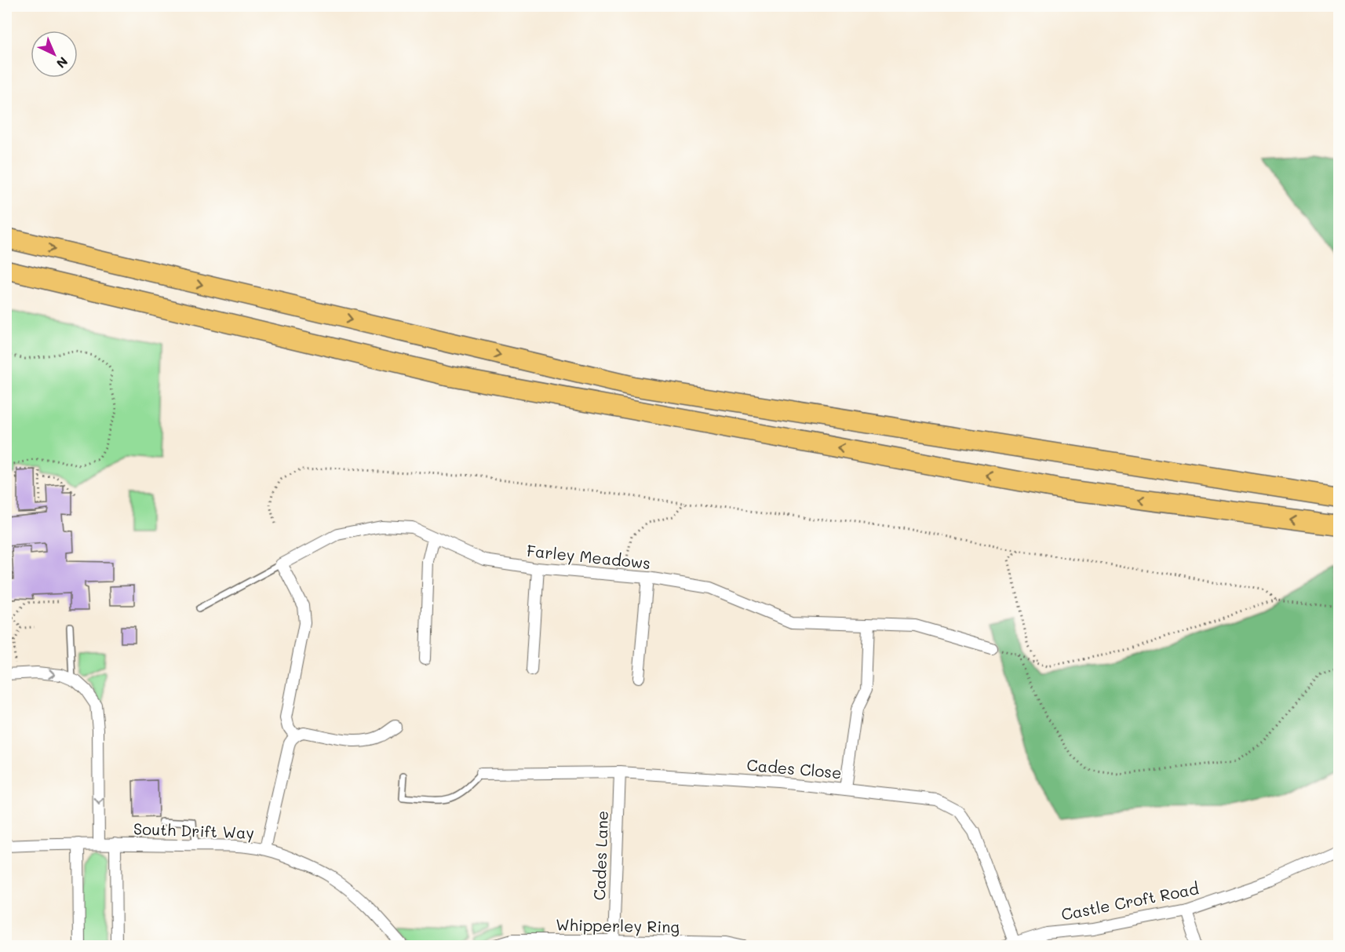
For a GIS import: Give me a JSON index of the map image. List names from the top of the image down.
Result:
{
  "streets": {
    "street": [
      "Farley Meadows",
      "Cades Close",
      "South Drift Way",
      "Cades Lane",
      "Castle Croft Road",
      "Whipperley Ring"
    ]
  },
  "crossings": [
    ["Cades Close", "Cades Lane"],
    ["Cades Close", "Castle Croft Road"],
    ["Cades Lane", "Whipperley Ring"]
  ],
  "north": "bottom right"
}
